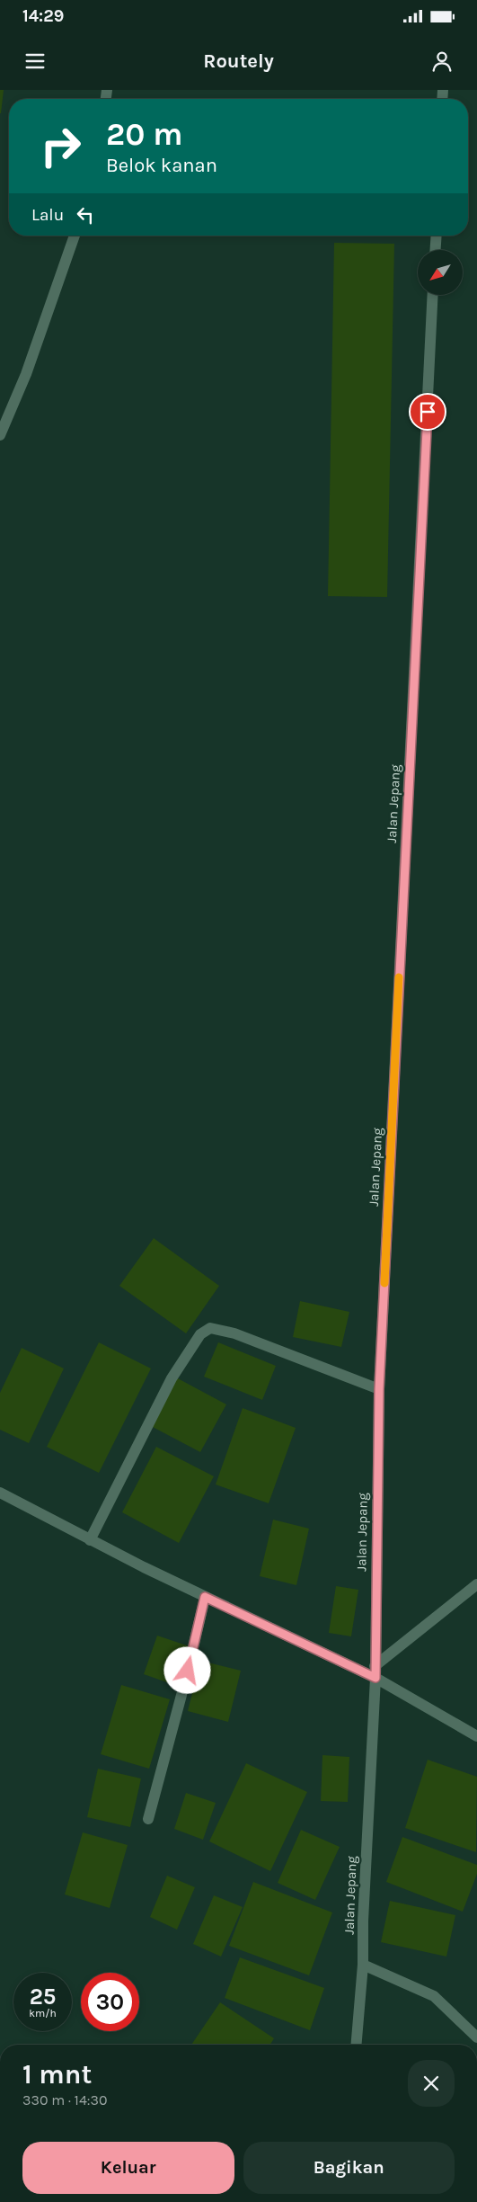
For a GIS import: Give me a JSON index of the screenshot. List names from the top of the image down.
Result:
{
  "streets": {
    "street": ["Jalan Jepang"]
  },
  "north": "bottom left",
  "page": {
    "status": "14:29",
    "header": "Routely",
    "turn": ["20 m", "Belok kanan"],
    "then": "Lalu",
    "speed": "25 km/h",
    "limit": "30",
    "heading": ["1 mnt", "330 m · 14:30"],
    "buttons": ["Keluar", "Bagikan"]
  }
}
